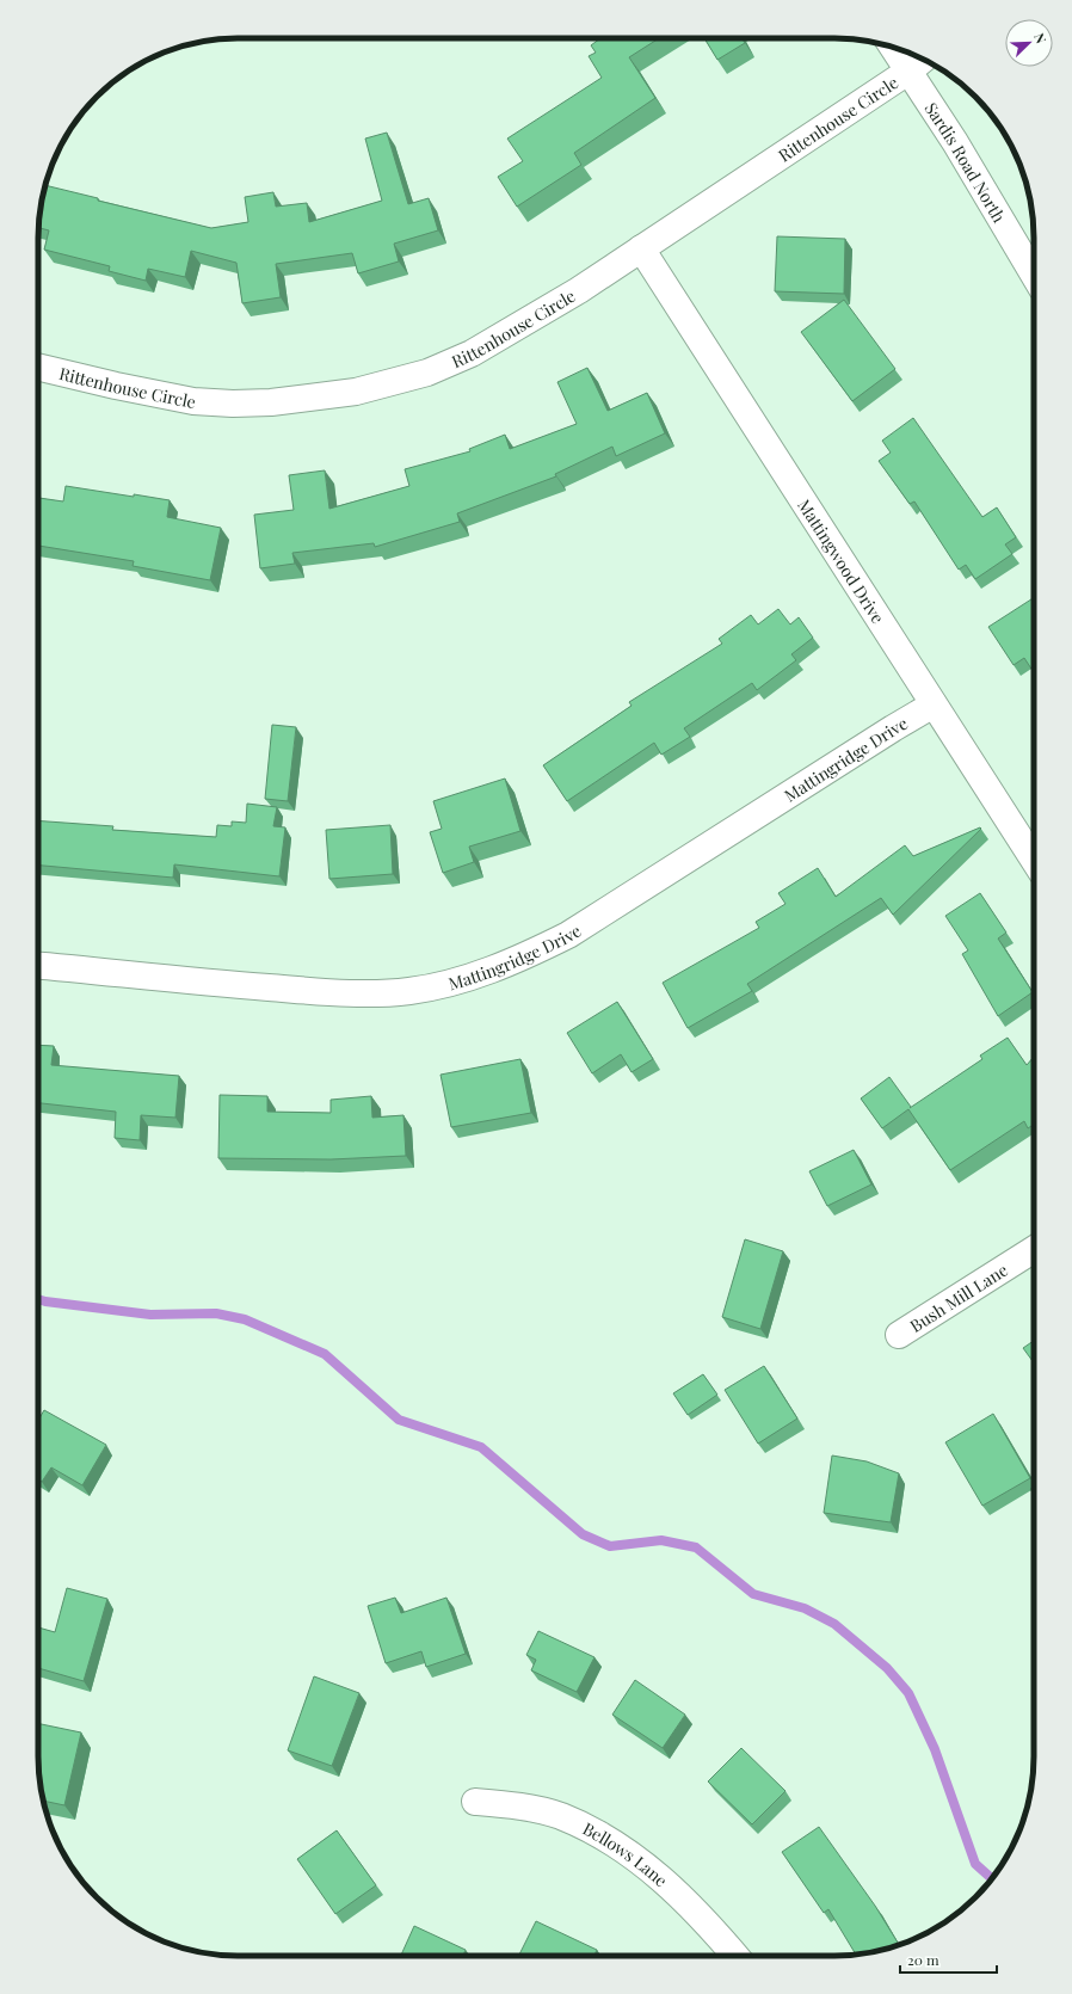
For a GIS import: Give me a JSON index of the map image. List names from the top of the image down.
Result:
{
  "streets": {
    "street": [
      "Rittenhouse Circle",
      "Sardis Road North",
      "Mattingwood Drive",
      "Mattingridge Drive",
      "Bush Mill Lane",
      "Bellows Lane"
    ]
  },
  "crossings": [
    ["Rittenhouse Circle", "Sardis Road North"],
    ["Rittenhouse Circle", "Mattingwood Drive"],
    ["Mattingwood Drive", "Mattingridge Drive"]
  ],
  "scale_bar": "20 m",
  "north": "top right"
}
